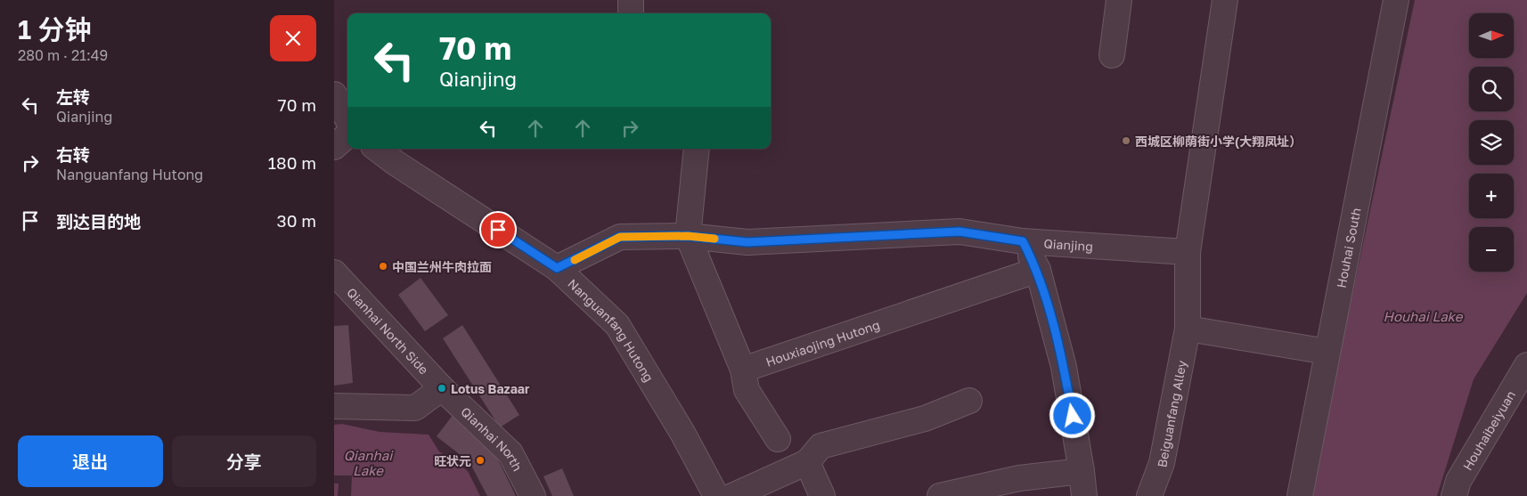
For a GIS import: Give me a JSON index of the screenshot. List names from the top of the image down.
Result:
{
  "streets": {
    "street": [
      "Qianjing",
      "Houhai South",
      "Qianhai North Side",
      "Nanguanfang Hutong",
      "Houxiaojing Hutong",
      "Beiguanfang Alley",
      "Houhaibeiyuan",
      "Qianhai North"
    ]
  },
  "crossings": [
    ["Qianjing", "Nanguanfang Hutong"],
    ["Qianjing", "Beiguanfang Alley"],
    ["Qianhai North Side", "Qianhai North"]
  ],
  "water": ["Houhai Lake", "Qianhai Lake"],
  "places": [
    "西城区柳荫街小学(大翔凤址）",
    "中国兰州牛肉拉面",
    "Lotus Bazaar",
    "旺状元"
  ],
  "north": "right",
  "page": {
    "heading": ["1 分钟", "280 m · 21:49"],
    "map_buttons": ["+", "−"],
    "turn": ["70 m", "Qianjing"],
    "list": [
      {
        "name": "左转",
        "note": "Qianjing",
        "value": "70 m"
      },
      {
        "name": "右转",
        "note": "Nanguanfang Hutong",
        "value": "180 m"
      },
      {
        "name": "到达目的地",
        "value": "30 m"
      }
    ],
    "buttons": ["退出", "分享"]
  }
}
